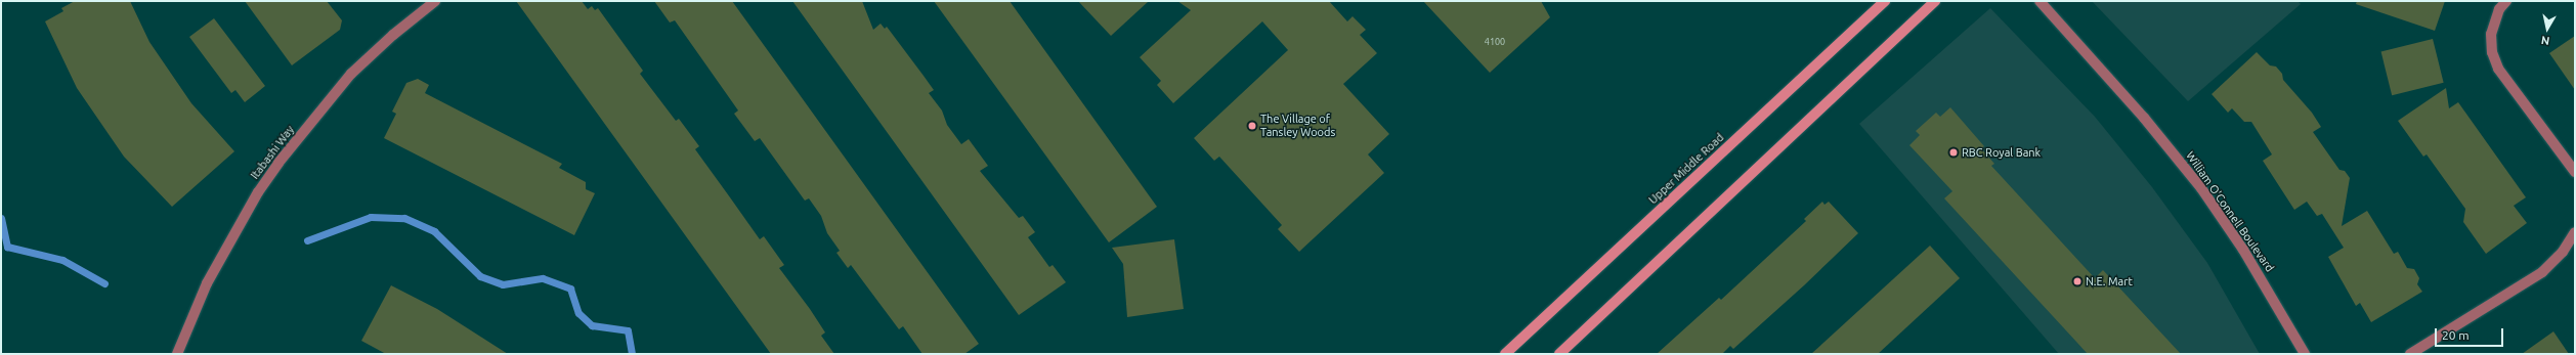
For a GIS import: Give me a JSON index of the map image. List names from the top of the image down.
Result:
{
  "streets": {
    "main road": ["Upper Middle Road"],
    "street": ["Itabashi Way", "William O'Connell Boulevard"]
  },
  "places": ["The Village of Tansley Woods", "RBC Royal Bank", "N.E. Mart"],
  "house_numbers": ["4100"],
  "scale_bar": "20 m",
  "north": "bottom"
}
